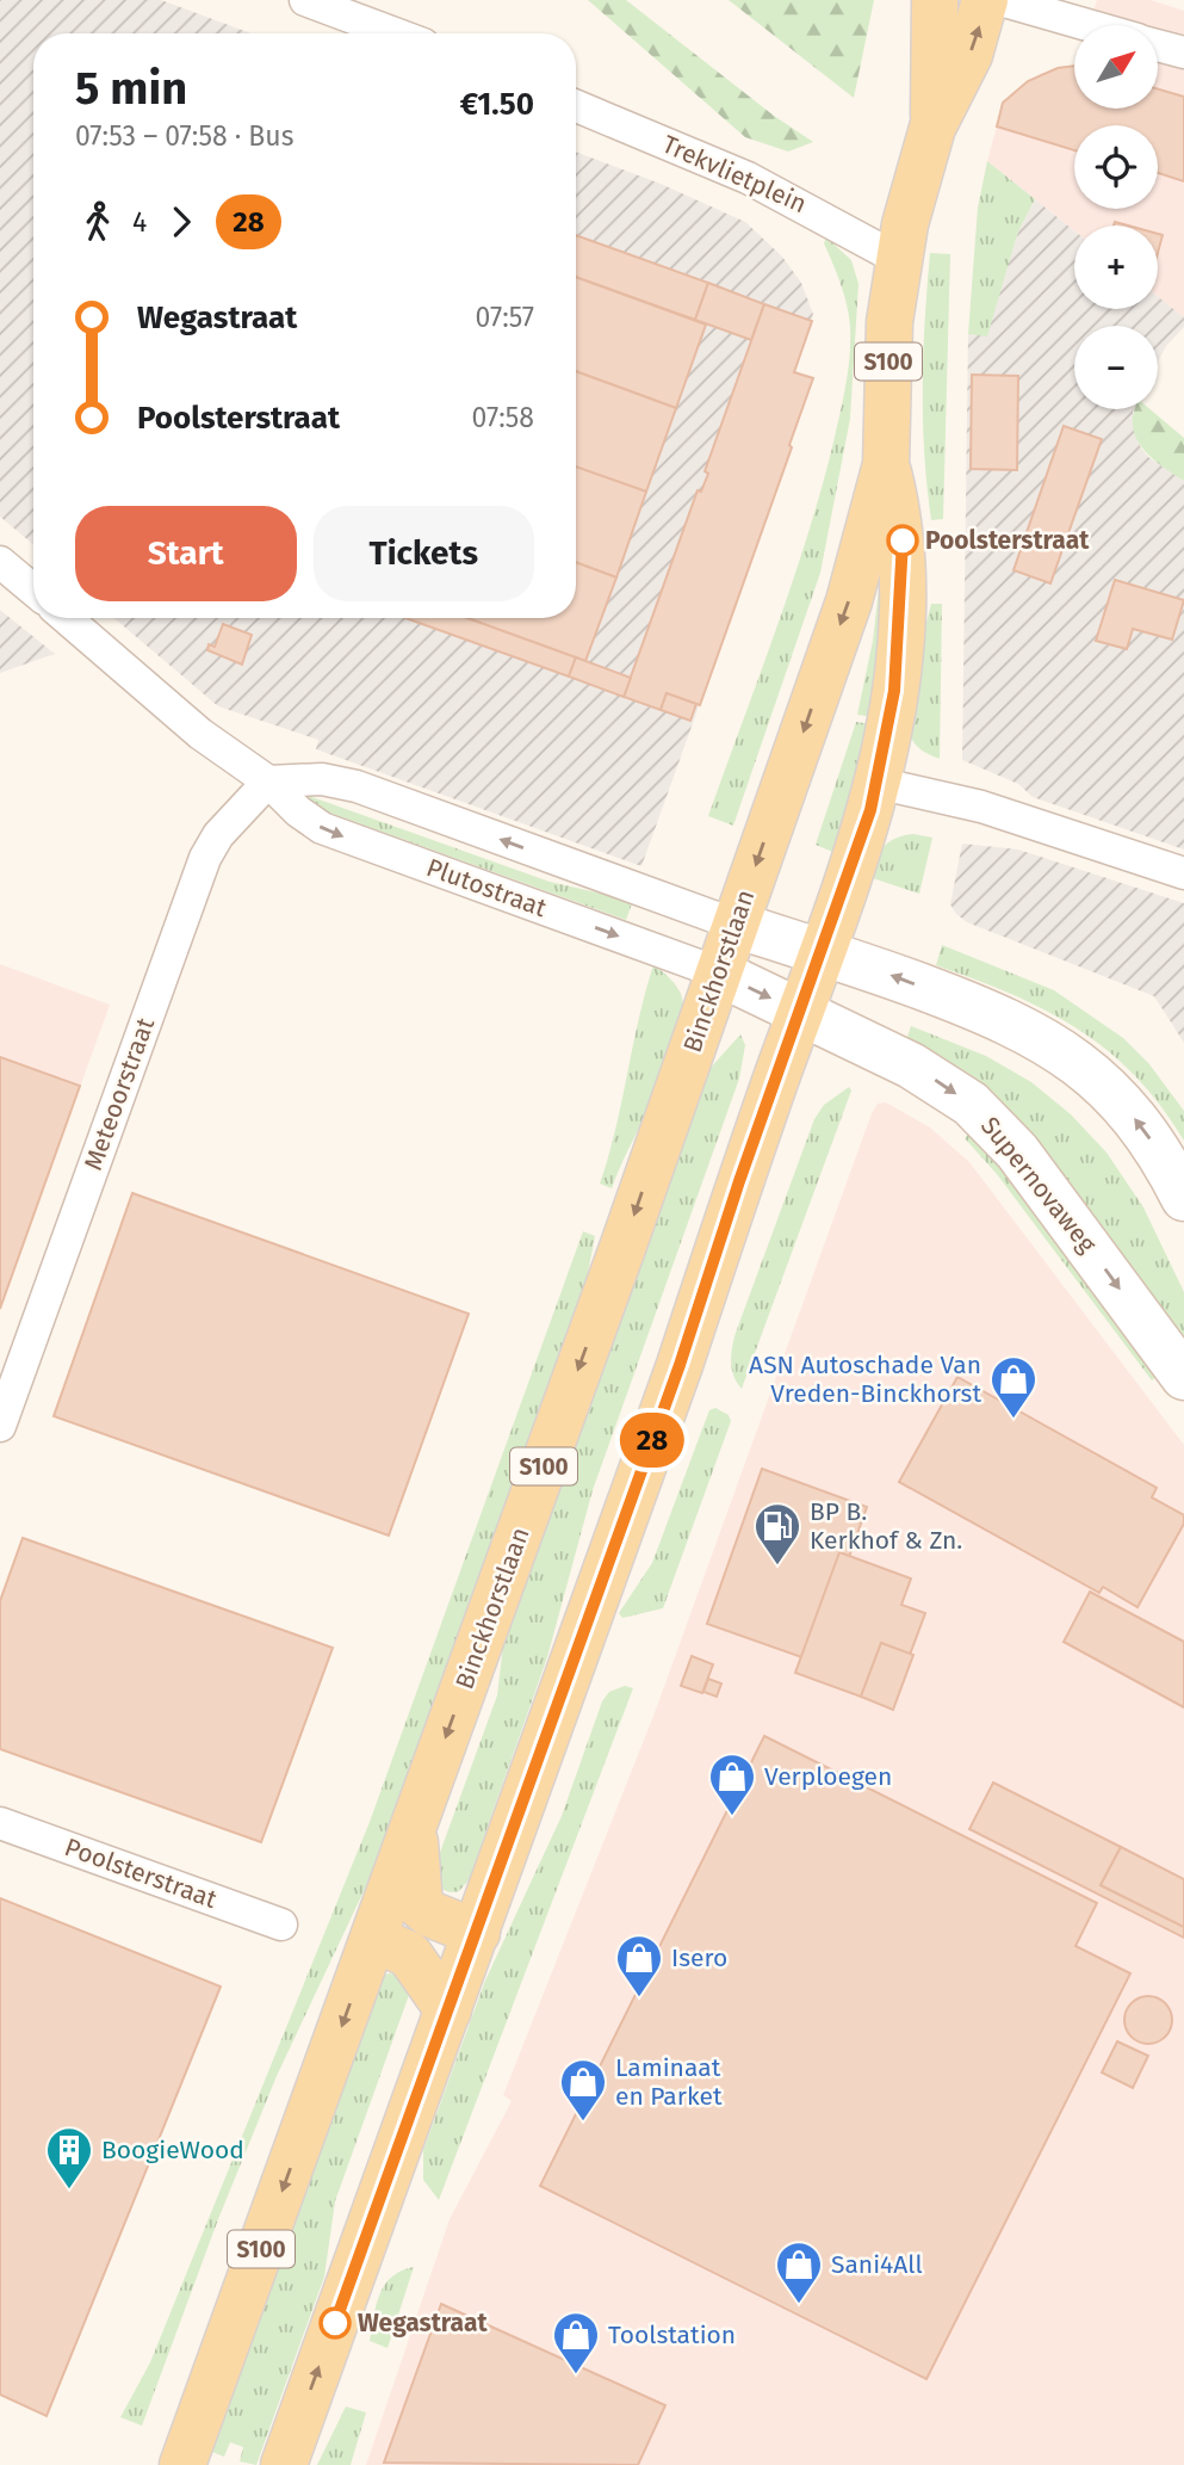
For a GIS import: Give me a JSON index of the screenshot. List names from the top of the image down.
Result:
{
  "streets": {
    "main road": ["S100", "Binckhorstlaan", "Supernovaweg"],
    "street": [
      "Trekvlietplein",
      "Plutostraat",
      "Meteoorstraat",
      "Poolsterstraat"
    ]
  },
  "crossings": [
    ["Trekvlietplein", "Binckhorstlaan"],
    ["S100", "Binckhorstlaan"],
    ["Plutostraat", "Binckhorstlaan"],
    ["Plutostraat", "Meteoorstraat"],
    ["Plutostraat", "Supernovaweg"],
    ["Binckhorstlaan", "Supernovaweg"]
  ],
  "places": {
    "other": ["Poolsterstraat", "Wegastraat"],
    "shop": [
      "ASN Autoschade Van Vreden-Binckhorst",
      "Verploegen",
      "Isero",
      "Laminaat en Parket",
      "Sani4All",
      "Toolstation"
    ],
    "fuel station": ["BP B. Kerkhof & Zn."],
    "building": ["BoogieWood"]
  },
  "lines": ["bus line 28"],
  "north": "top right",
  "page": {
    "on_map": "28",
    "map_buttons": ["+", "−"],
    "heading": ["5 min", "07:53 – 07:58 · Bus", "€1.50"],
    "legs": ["4", "28"],
    "list": [
      {
        "name": "Wegastraat",
        "value": "07:57"
      },
      {
        "name": "Poolsterstraat",
        "value": "07:58"
      }
    ],
    "buttons": ["Start", "Tickets"]
  }
}
